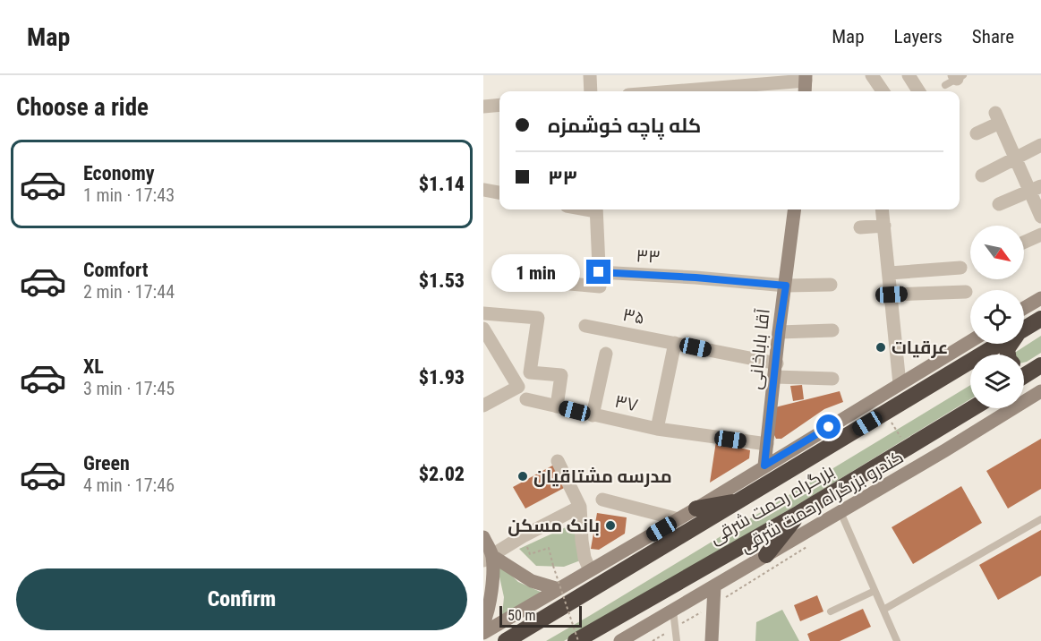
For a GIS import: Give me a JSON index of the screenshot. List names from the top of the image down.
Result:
{
  "streets": {
    "highway": ["بزرگراه رحمت شرقی"],
    "main road": ["آقا باباخانی", "کندرو بزرگراه رحمت شرقی"],
    "street": ["۳۳", "۳۵", "۳۷"]
  },
  "crossings": [
    ["۳۳", "آقا باباخانی"],
    ["۳۵", "آقا باباخانی"],
    ["آقا باباخانی", "۳۷"]
  ],
  "places": ["عرقیات", "مدرسه مشتاقیان", "بانک مسکن"],
  "scale_bar": "50 m",
  "north": "bottom right",
  "page": {
    "header": "Map",
    "nav": ["Map", "Layers", "Share"],
    "heading": "Choose a ride",
    "banner": ["کله پاچه خوشمزه", "۳۳"],
    "list": [
      {
        "name": "Economy",
        "note": "1 min · 17:43",
        "value": "$1.14"
      },
      {
        "name": "Comfort",
        "note": "2 min · 17:44",
        "value": "$1.53"
      },
      {
        "name": "XL",
        "note": "3 min · 17:45",
        "value": "$1.93"
      },
      {
        "name": "Green",
        "note": "4 min · 17:46",
        "value": "$2.02"
      }
    ],
    "bubble": "1 min",
    "buttons": "Confirm",
    "scale": "50 m"
  }
}
